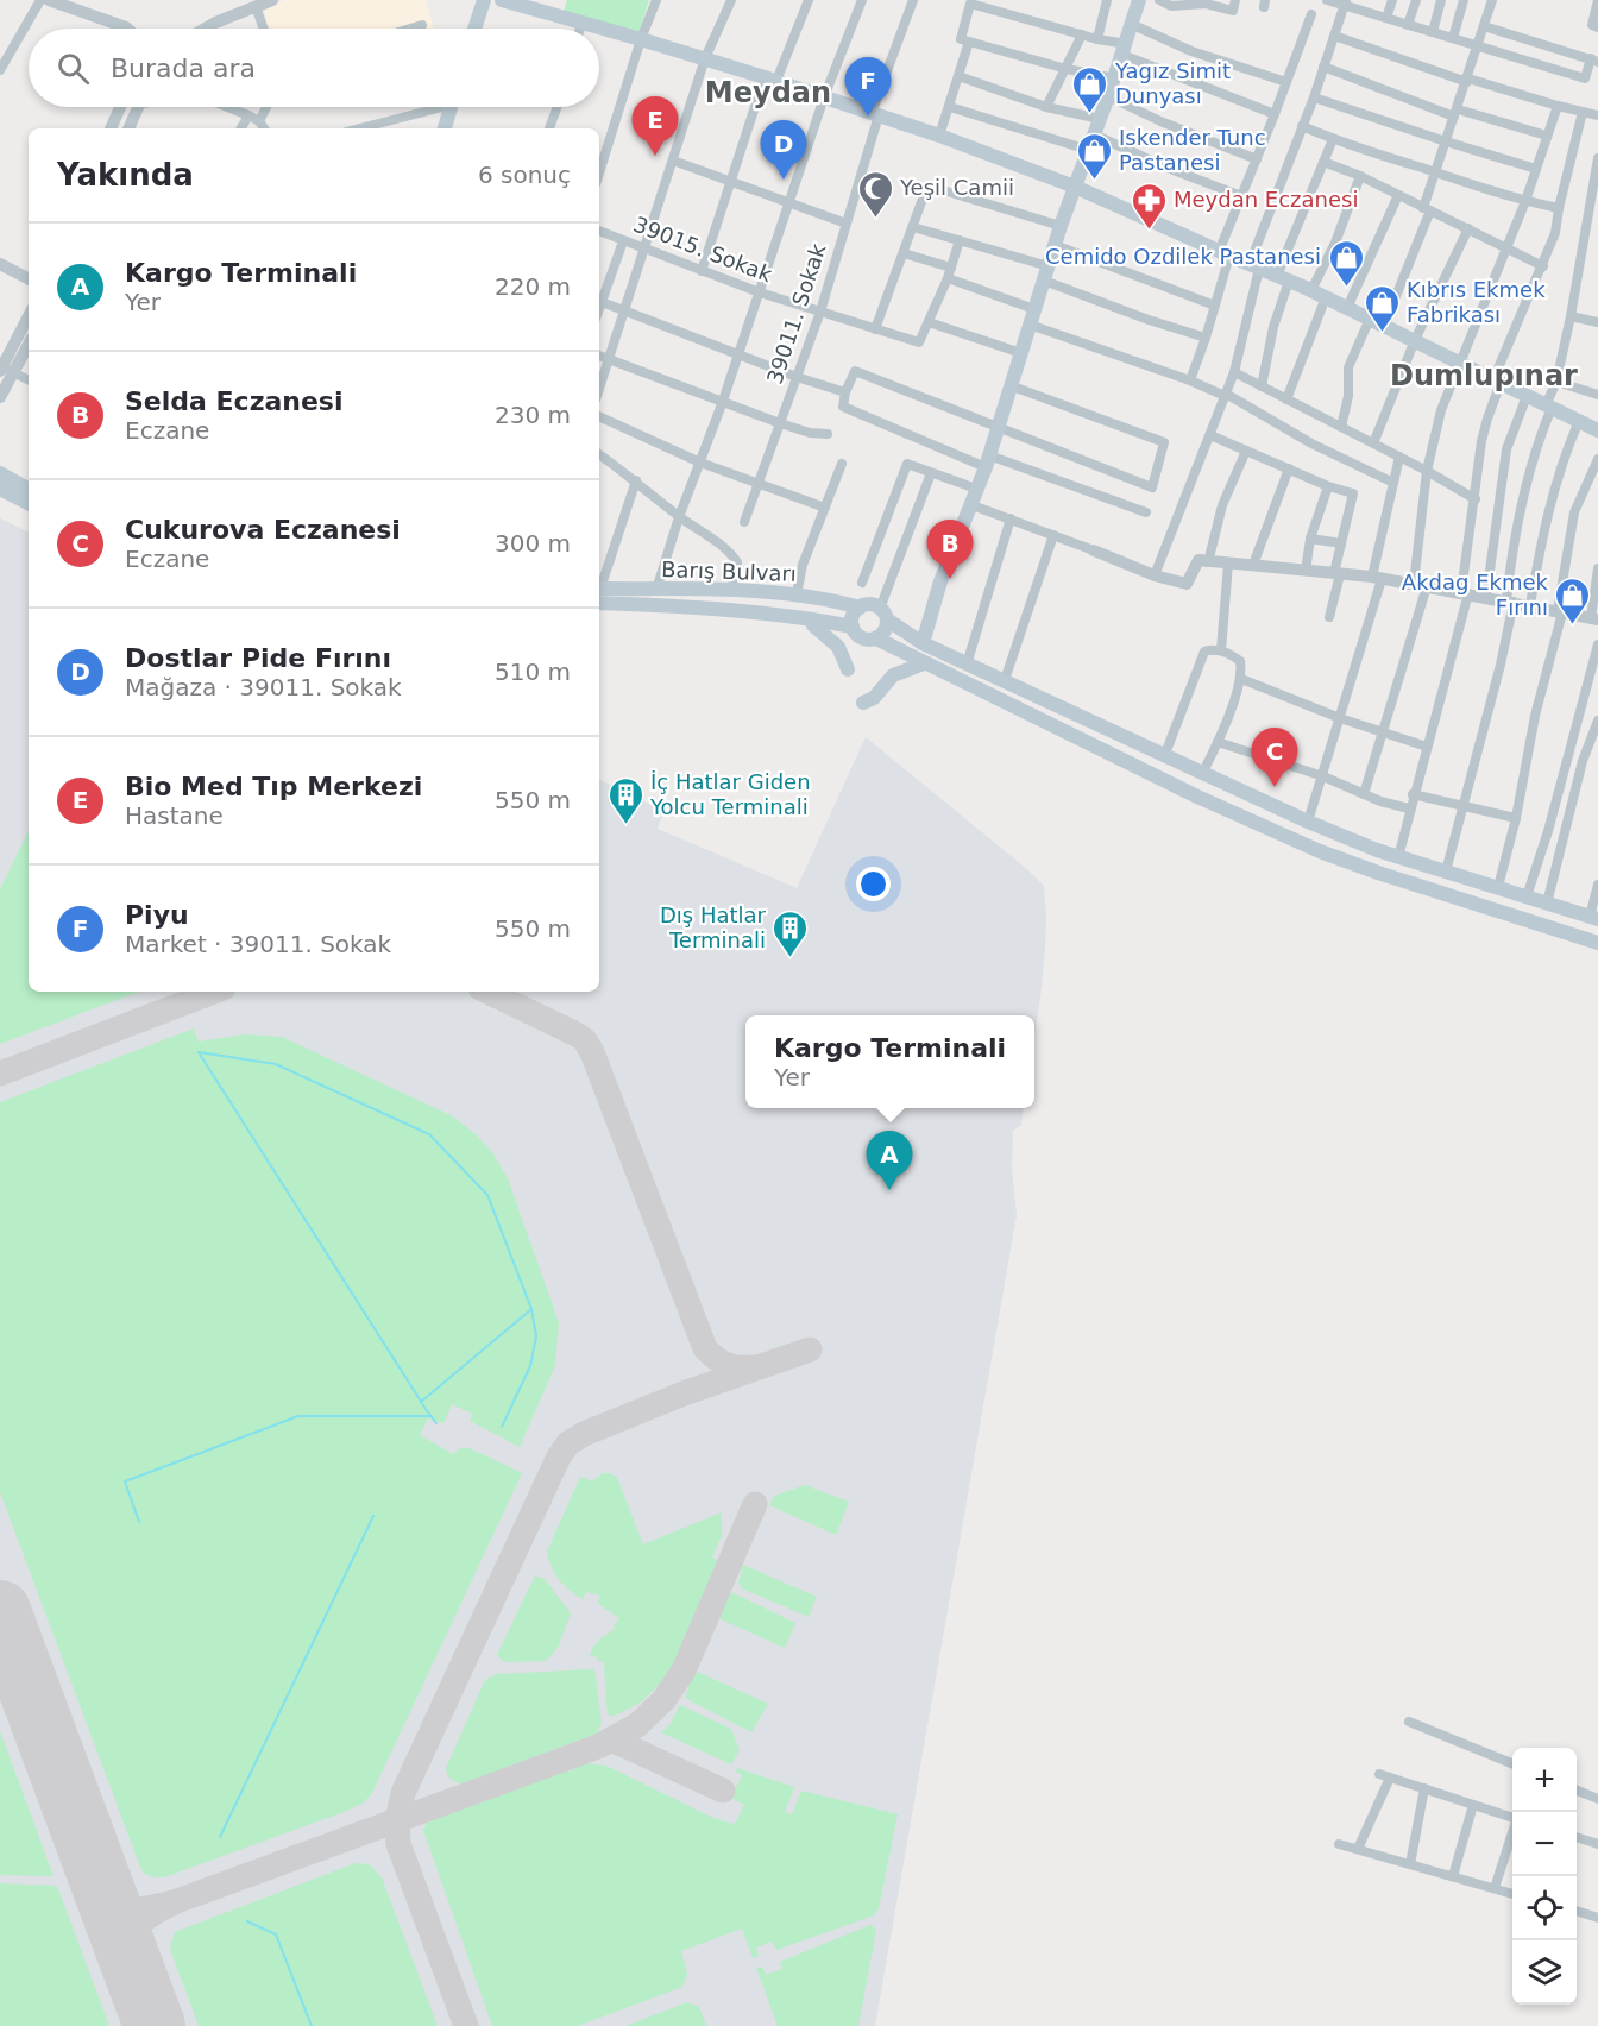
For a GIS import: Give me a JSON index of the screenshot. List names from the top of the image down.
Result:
{
  "streets": {
    "main road": ["Barış Bulvarı"],
    "street": ["39015. Sokak", "39011. Sokak"]
  },
  "crossings": [
    ["39015. Sokak", "39011. Sokak"]
  ],
  "districts": ["Meydan", "Dumlupınar"],
  "places": {
    "shop": [
      "Yagız Simit Dunyası",
      "Iskender Tunc Pastanesi",
      "Cemido Ozdilek Pastanesi",
      "Kıbrıs Ekmek Fabrikası",
      "Akdag Ekmek Fırını"
    ],
    "mosque": ["Yeşil Camii"],
    "pharmacy": ["Meydan Eczanesi"],
    "building": ["İç Hatlar Giden Yolcu Terminali", "Dış Hatlar Terminali"]
  },
  "page": {
    "search": "Burada ara",
    "pins": [
      "F",
      "E",
      "D",
      "B",
      "C",
      "A"
    ],
    "heading": ["Yakında", "6 sonuç"],
    "list": [
      {
        "mark": "A",
        "name": "Kargo Terminali",
        "note": "Yer",
        "value": "220 m"
      },
      {
        "mark": "B",
        "name": "Selda Eczanesi",
        "note": "Eczane",
        "value": "230 m"
      },
      {
        "mark": "C",
        "name": "Cukurova Eczanesi",
        "note": "Eczane",
        "value": "300 m"
      },
      {
        "mark": "D",
        "name": "Dostlar Pide Fırını",
        "note": "Mağaza · 39011. Sokak",
        "value": "510 m"
      },
      {
        "mark": "E",
        "name": "Bio Med Tıp Merkezi",
        "note": "Hastane",
        "value": "550 m"
      },
      {
        "mark": "F",
        "name": "Piyu",
        "note": "Market · 39011. Sokak",
        "value": "550 m"
      }
    ],
    "popup": ["Kargo Terminali", "Yer"],
    "map_buttons": ["+", "−"]
  }
}
